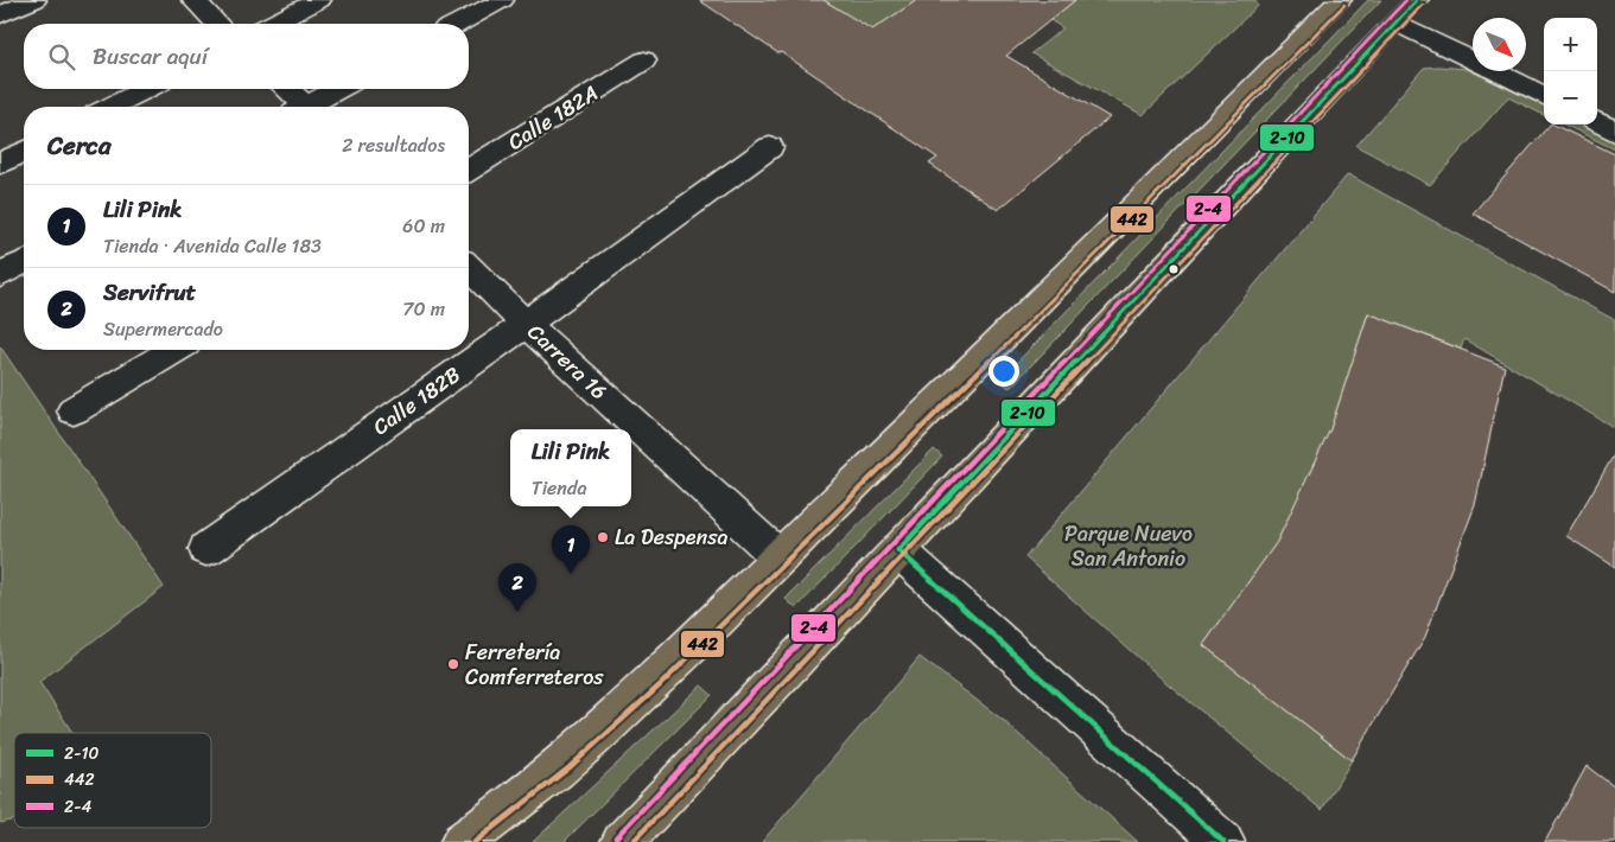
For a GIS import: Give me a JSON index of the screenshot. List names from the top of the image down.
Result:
{
  "streets": {
    "street": ["Calle 182A", "Carrera 16", "Calle 182B"]
  },
  "crossings": [
    ["Carrera 16", "Calle 182B"]
  ],
  "parks": ["Parque Nuevo San Antonio"],
  "places": ["La Despensa", "Ferretería Comferreteros"],
  "lines": ["transit line 2-10", "transit line 2-4", "transit line 442"],
  "legend": ["2-10", "442", "2-4"],
  "north": "bottom right",
  "page": {
    "map_buttons": ["+", "−"],
    "search": "Buscar aquí",
    "heading": ["Cerca", "2 resultados"],
    "list": [
      {
        "mark": "1",
        "name": "Lili Pink",
        "note": "Tienda · Avenida Calle 183",
        "value": "60 m"
      },
      {
        "mark": "2",
        "name": "Servifrut",
        "note": "Supermercado",
        "value": "70 m"
      }
    ],
    "popup": ["Lili Pink", "Tienda"],
    "pins": ["1", "2"]
  }
}
